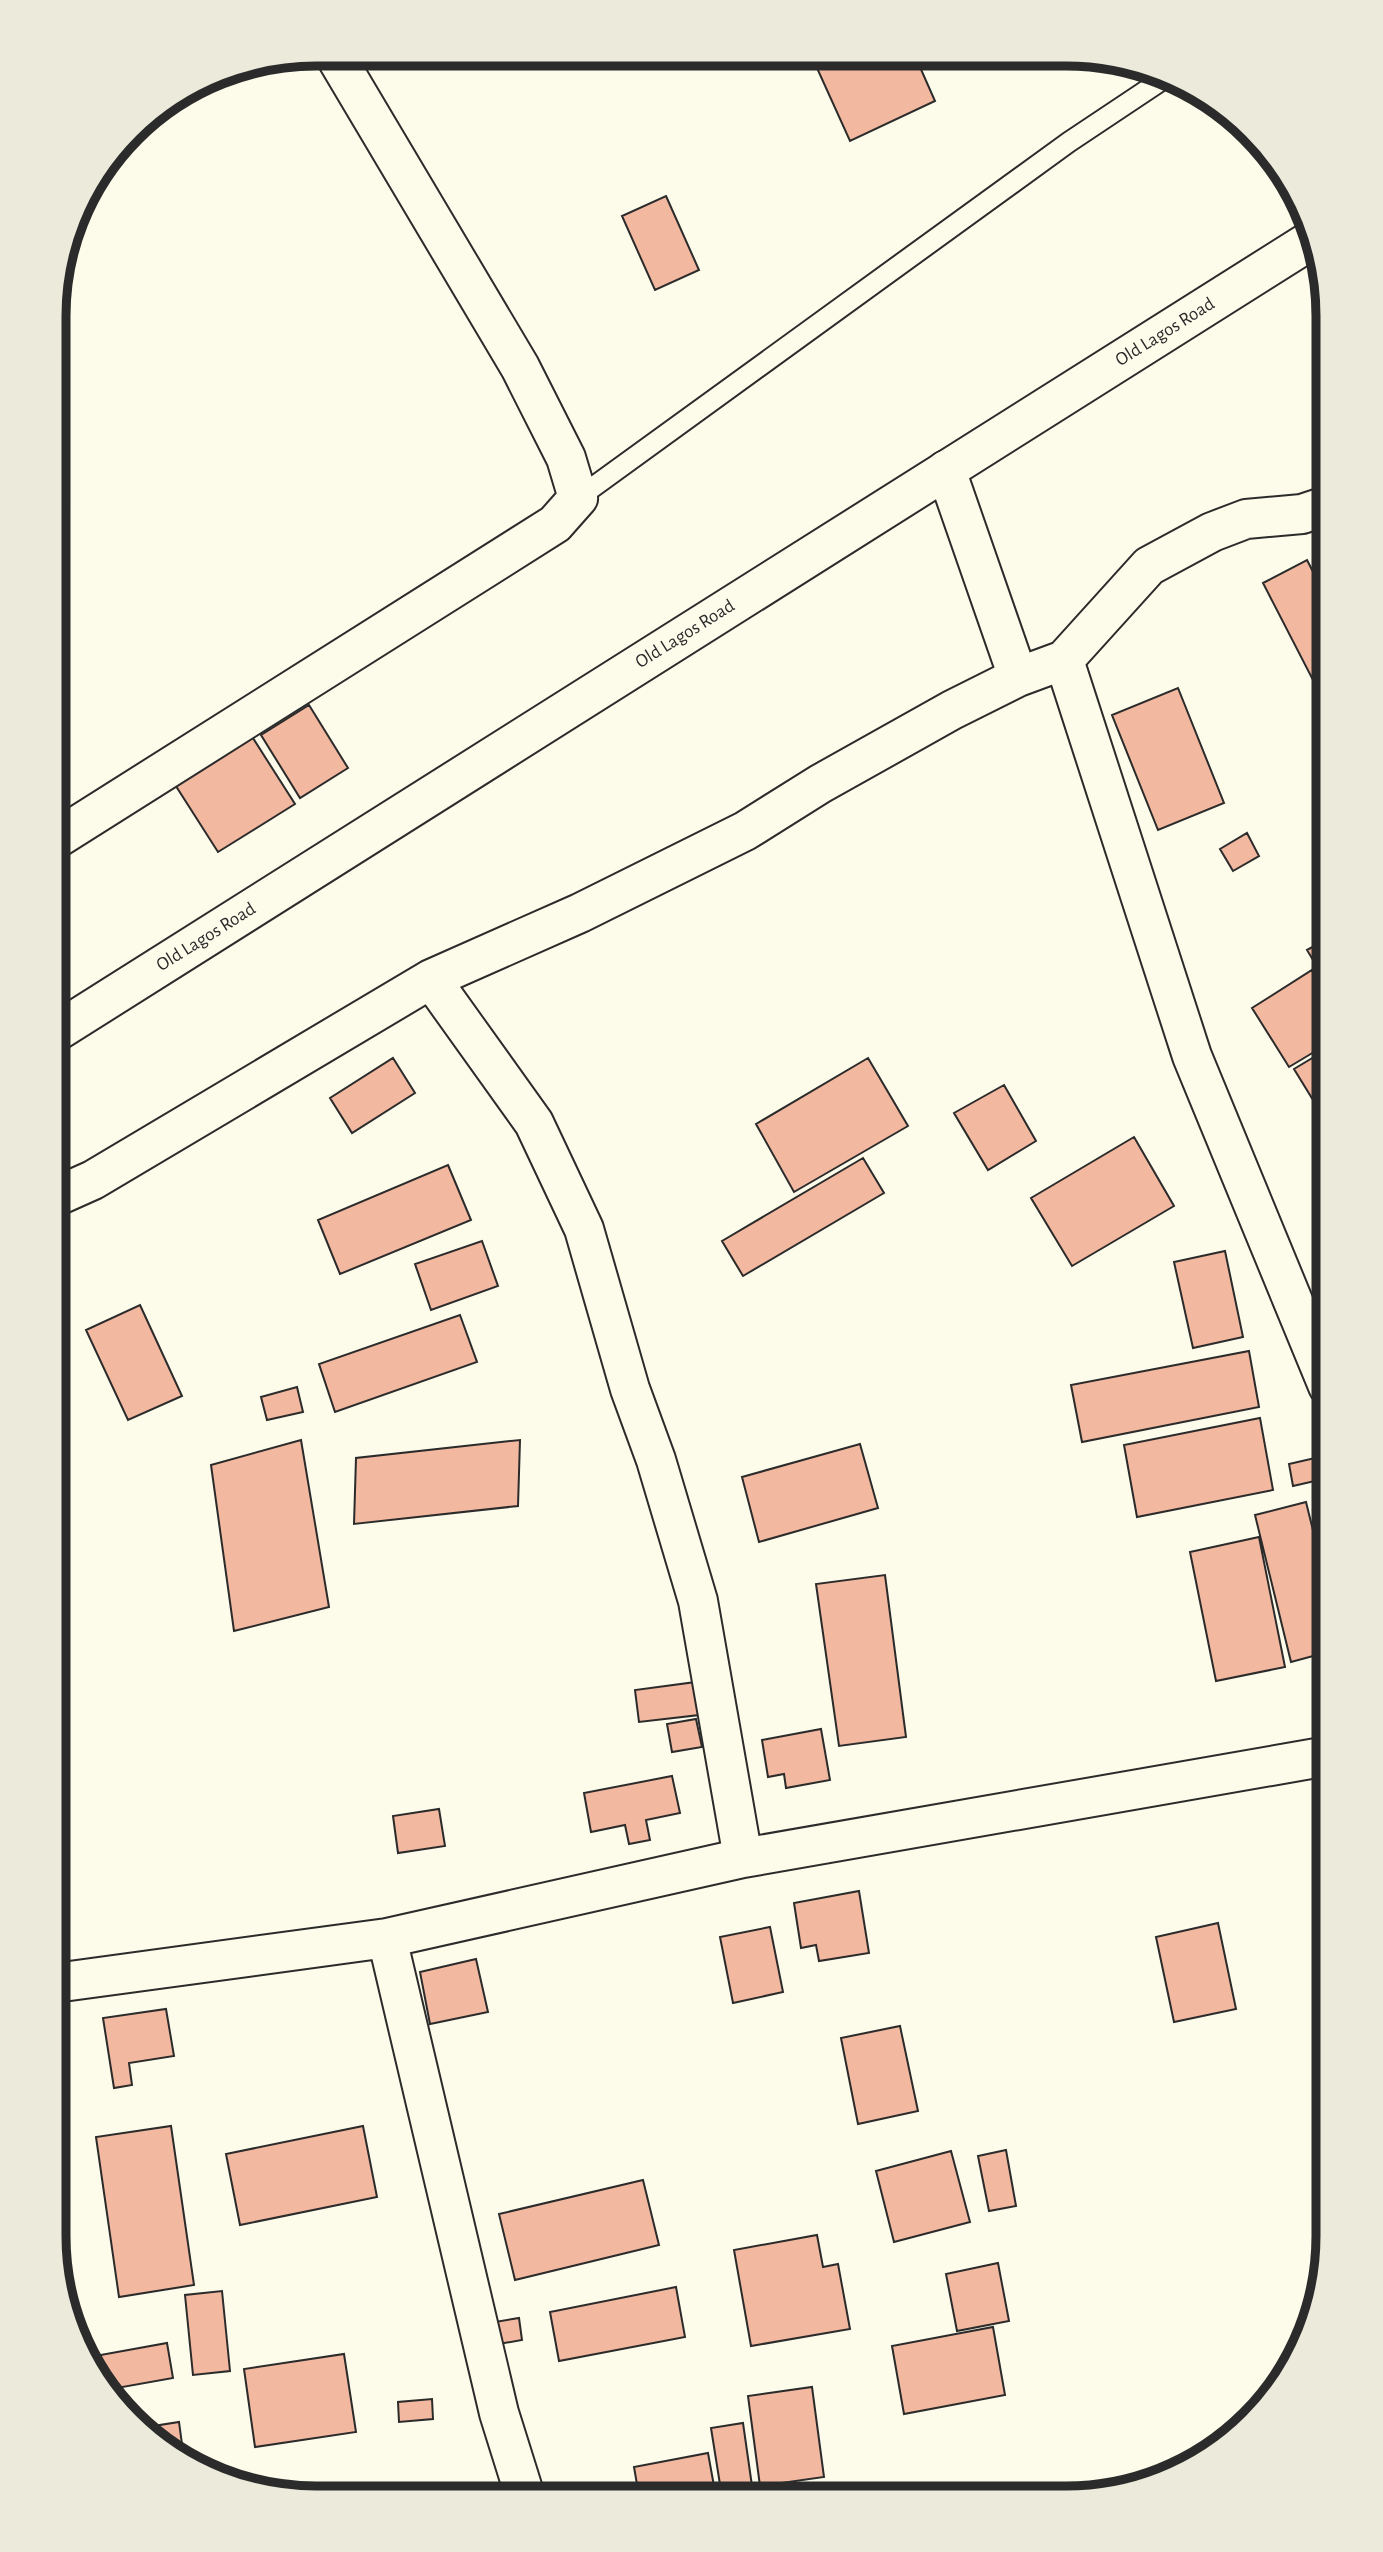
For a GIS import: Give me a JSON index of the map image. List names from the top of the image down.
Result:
{
  "streets": {
    "street": ["Old Lagos Road"]
  }
}
